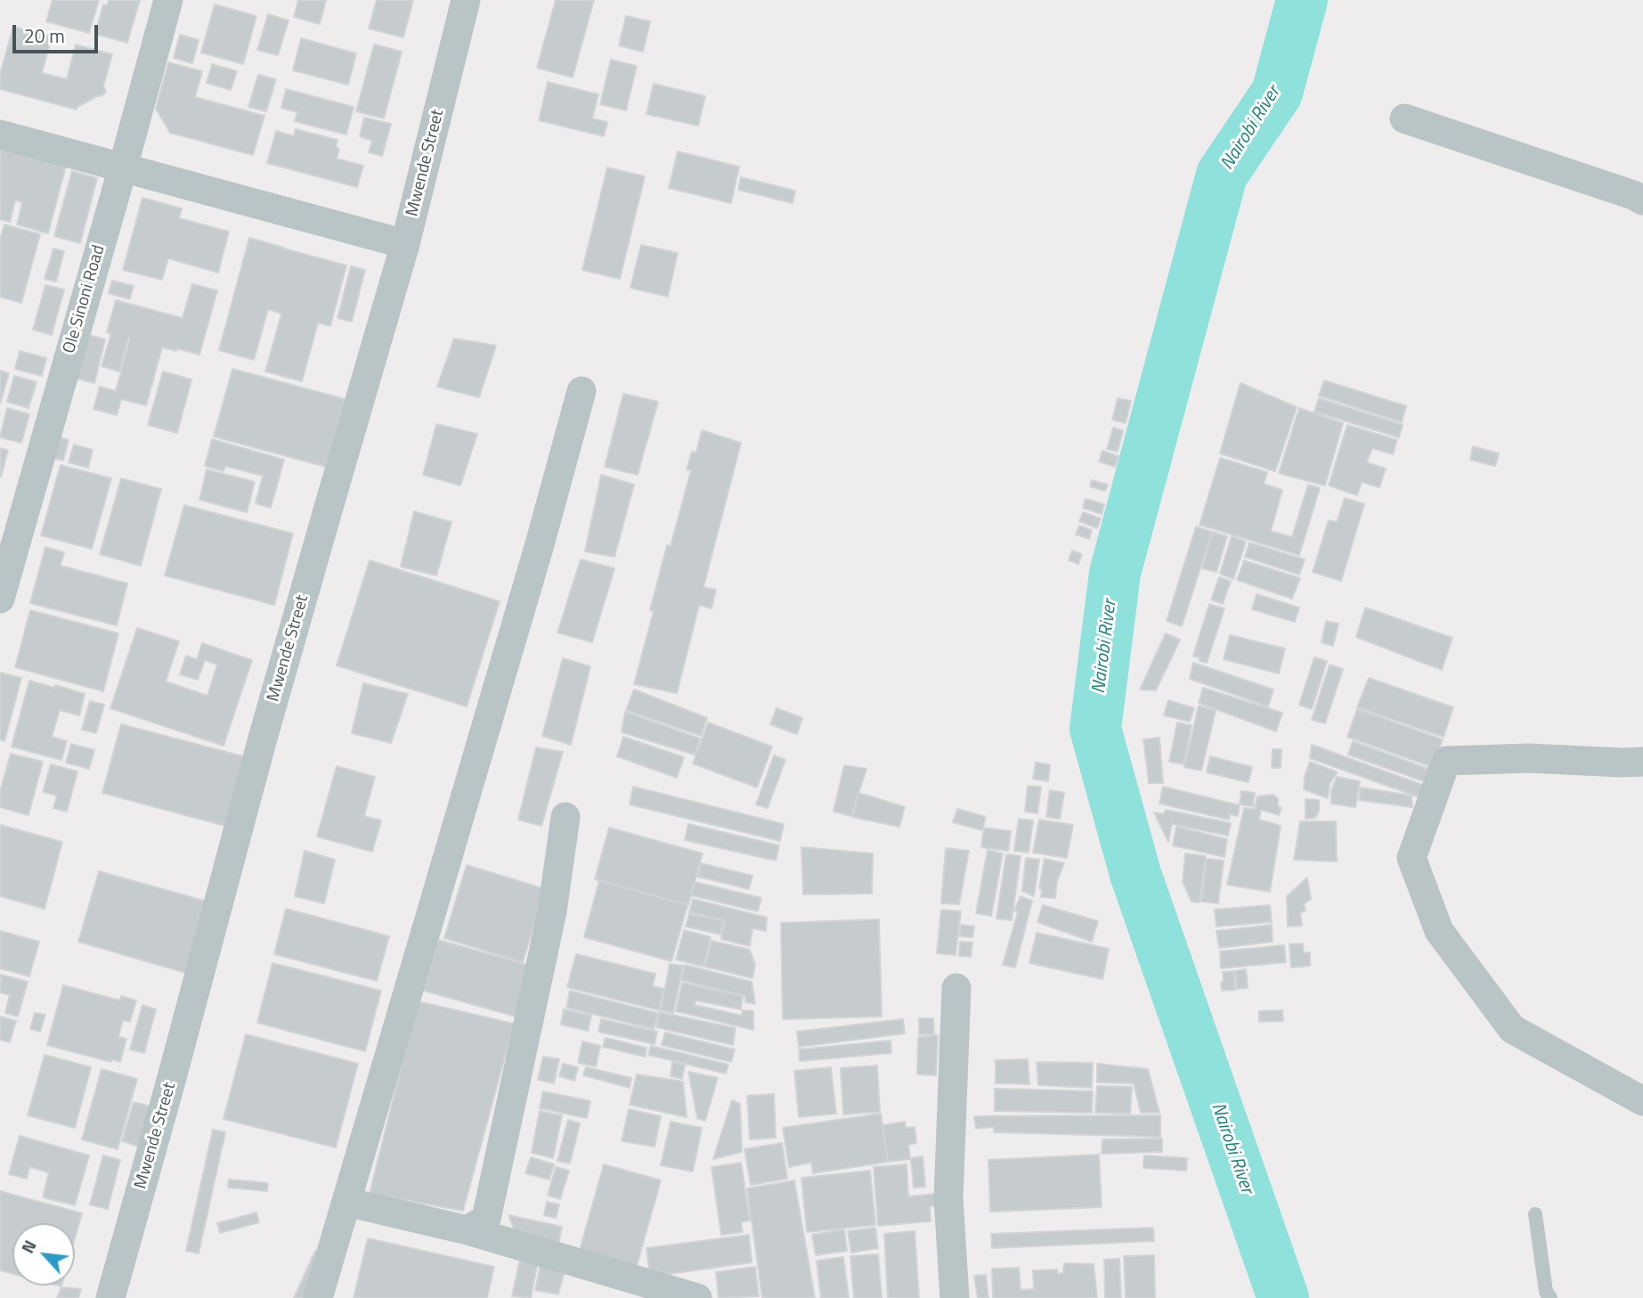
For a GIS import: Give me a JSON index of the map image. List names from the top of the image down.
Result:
{
  "streets": {
    "street": ["Mwende Street", "Ole Sinoni Road"]
  },
  "water": ["Nairobi River"],
  "scale_bar": "20 m",
  "north": "top left"
}
